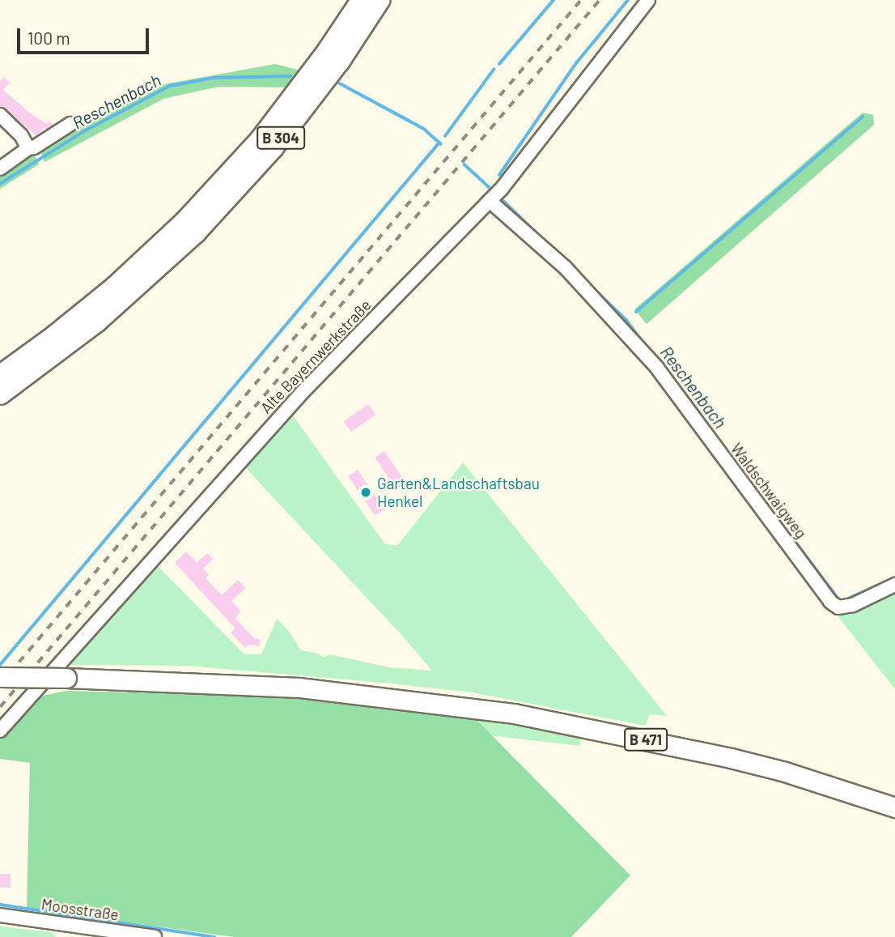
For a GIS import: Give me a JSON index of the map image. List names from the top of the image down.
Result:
{
  "streets": {
    "highway": ["B 304", "B 471"],
    "street": ["Alte Bayernwerkstraße", "Waldschwaigweg", "Moosstraße"]
  },
  "crossings": [
    ["Alte Bayernwerkstraße", "Waldschwaigweg"]
  ],
  "water": ["Reschenbach"],
  "places": ["Garten&Landschaftsbau Henkel"],
  "scale_bar": "100 m"
}
